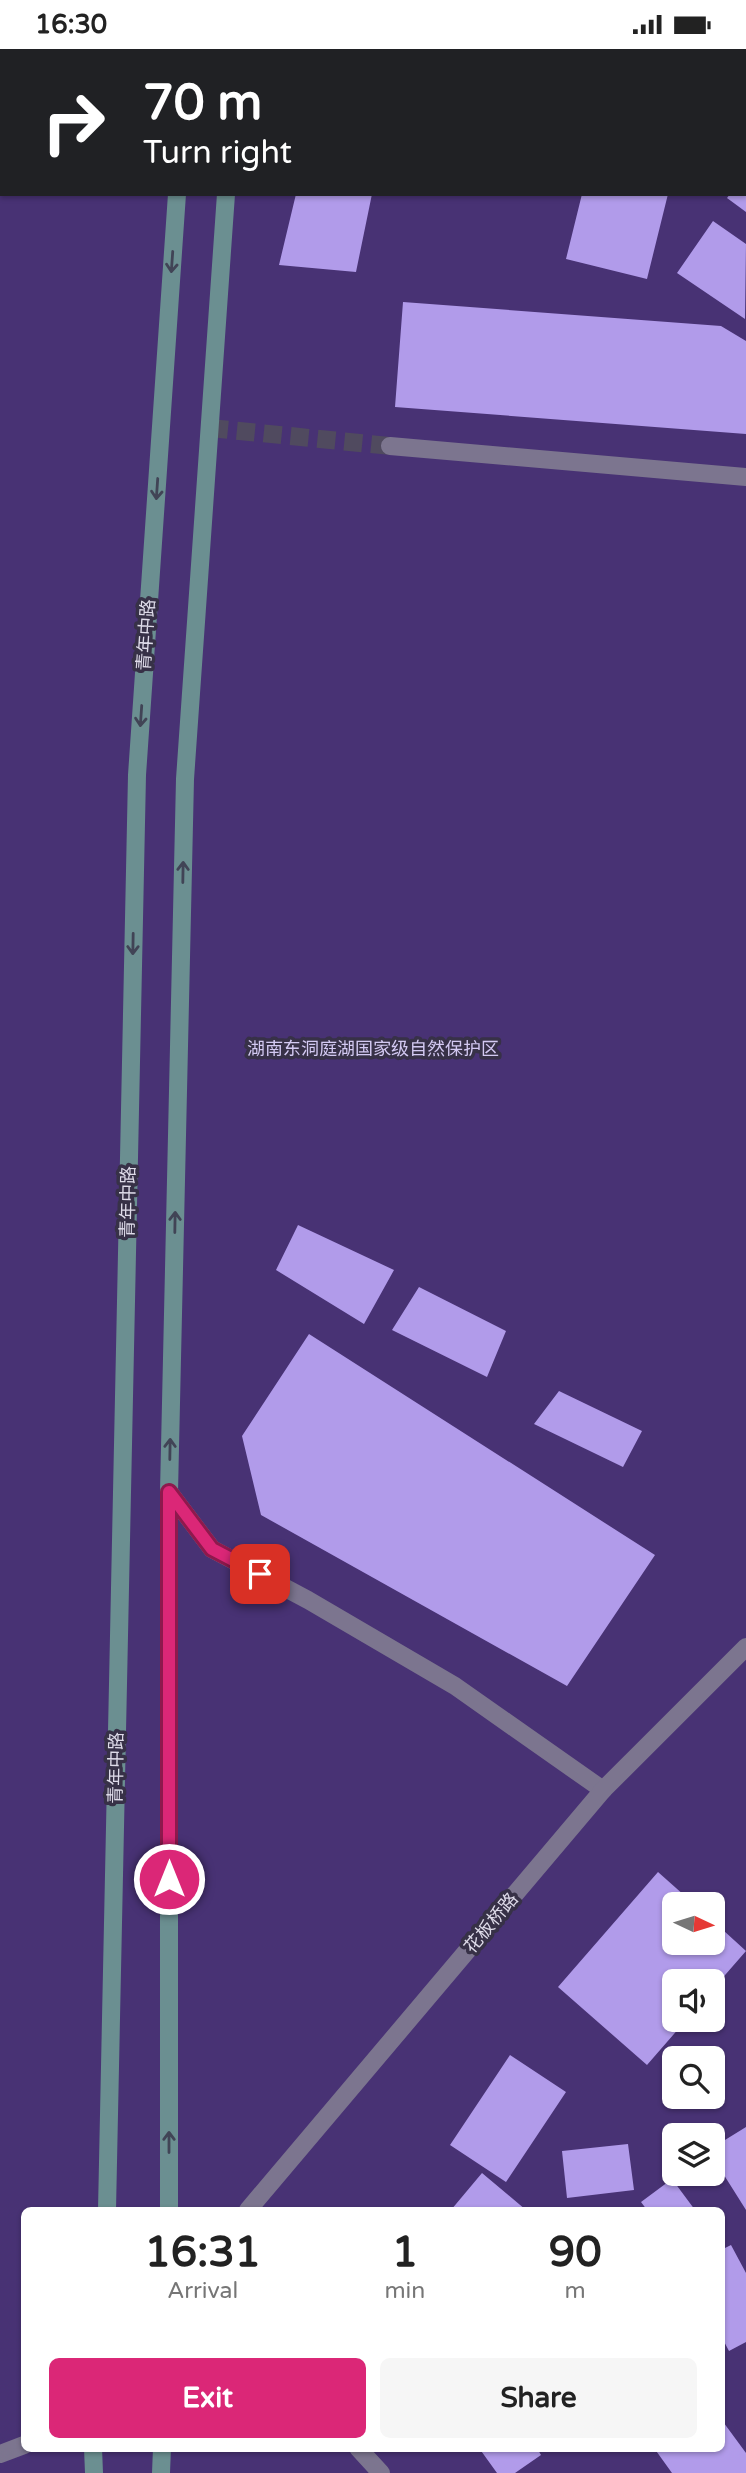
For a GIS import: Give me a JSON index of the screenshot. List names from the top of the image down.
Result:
{
  "streets": {
    "main road": ["青年中路"],
    "street": ["花板桥路"]
  },
  "parks": ["湖南东洞庭湖国家级自然保护区"],
  "north": "right",
  "page": {
    "status": "16:30",
    "turn": ["70 m", "Turn right"],
    "eta": [
      "16:31",
      "Arrival",
      "1",
      "min",
      "90",
      "m"
    ],
    "buttons": ["Exit", "Share"]
  }
}
